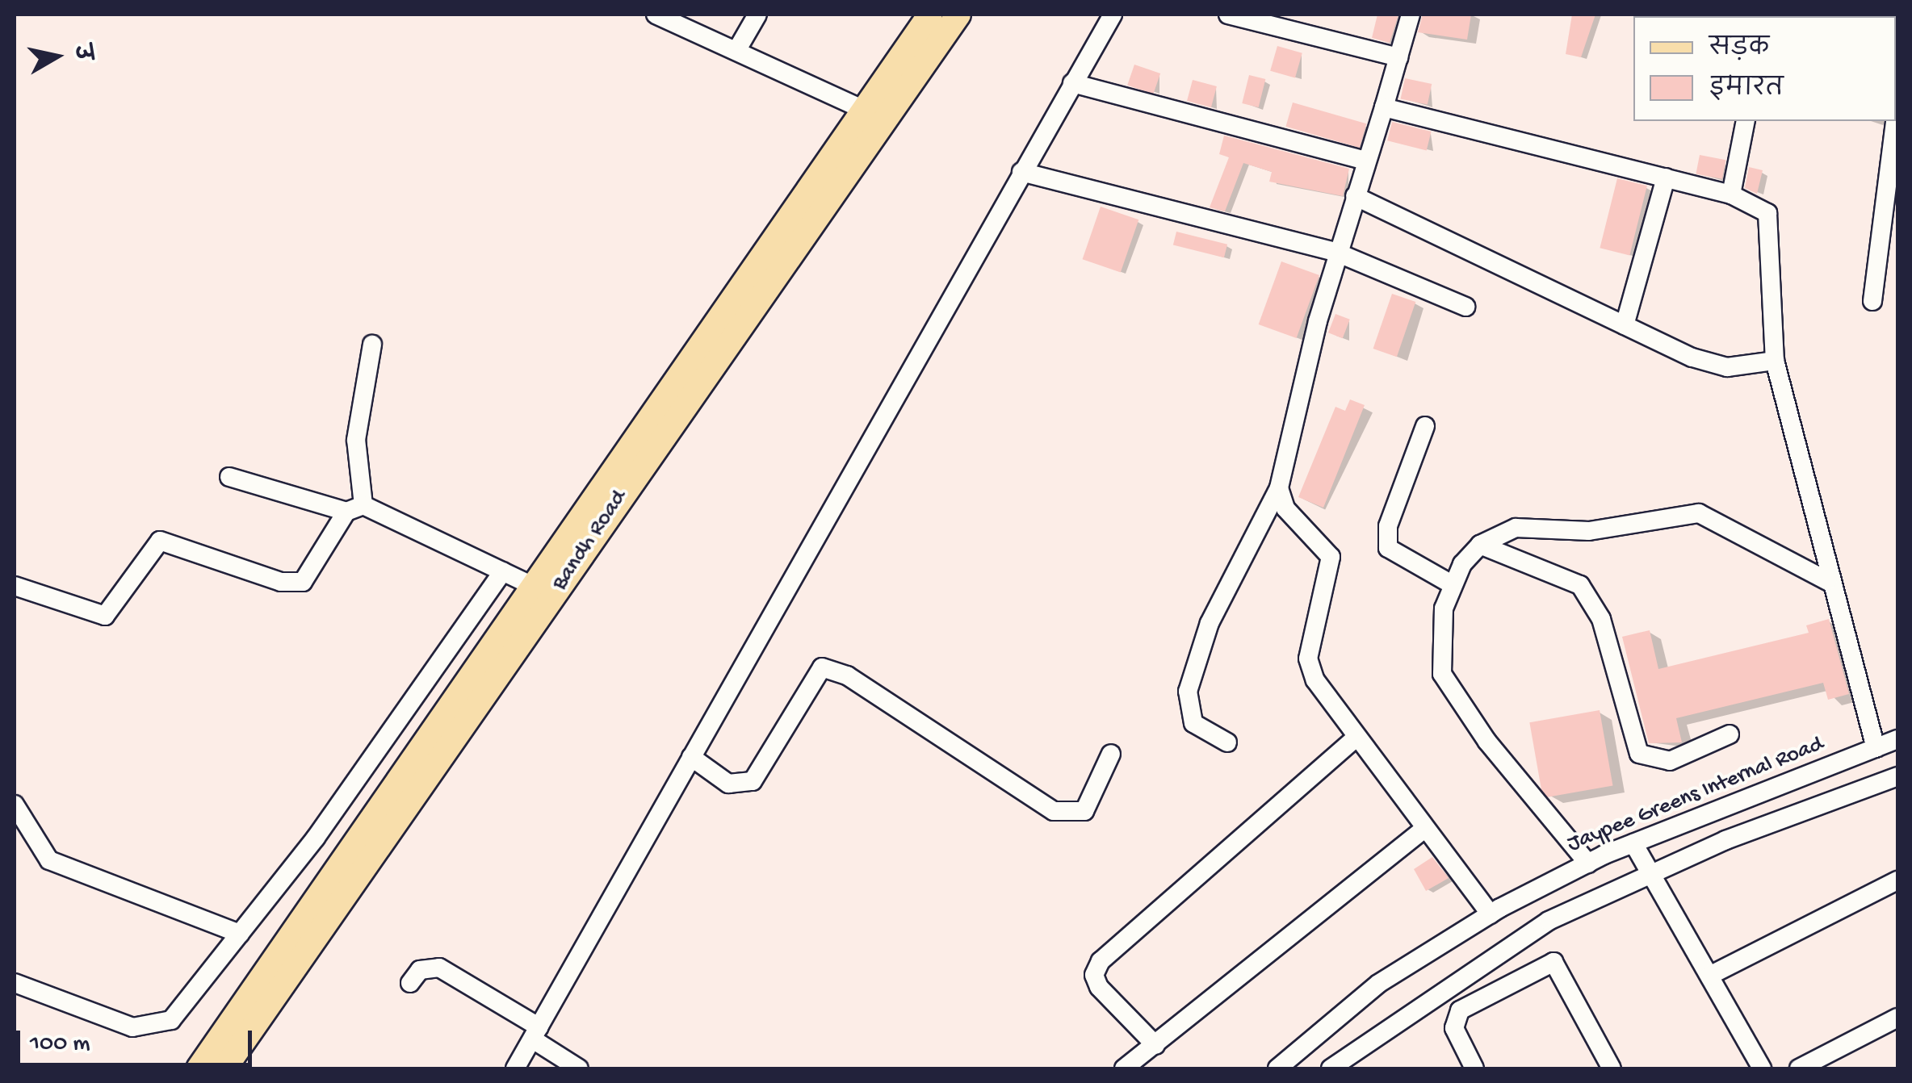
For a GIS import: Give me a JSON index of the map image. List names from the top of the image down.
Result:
{
  "streets": {
    "main road": ["Bandh Road"],
    "street": ["Jaypee Greens Internal Road"]
  },
  "legend": ["सड़क", "इमारत"],
  "scale_bar": "100 m",
  "north": "right"
}
